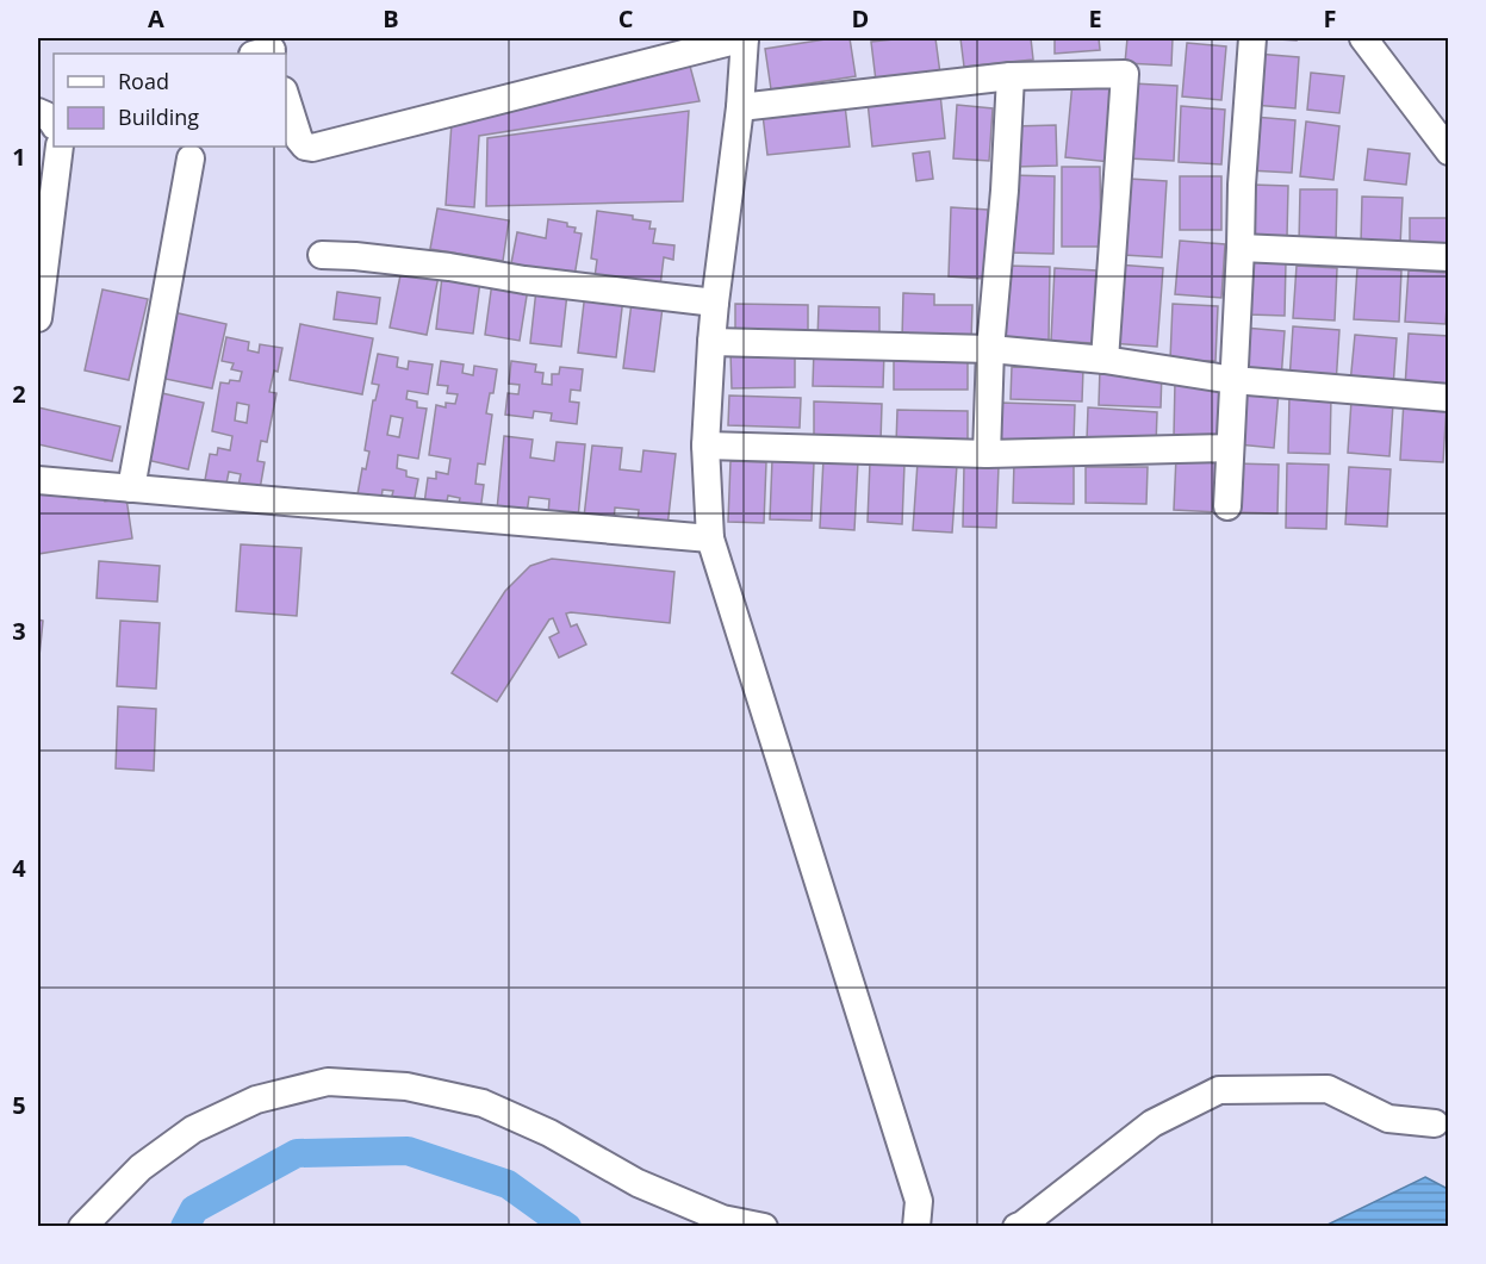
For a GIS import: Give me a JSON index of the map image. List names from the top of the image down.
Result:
{
  "legend": ["Road", "Building"],
  "grid": {
    "columns": [
      "A",
      "B",
      "C",
      "D",
      "E",
      "F"
    ],
    "rows": [
      "1",
      "2",
      "3",
      "4",
      "5"
    ]
  }
}
